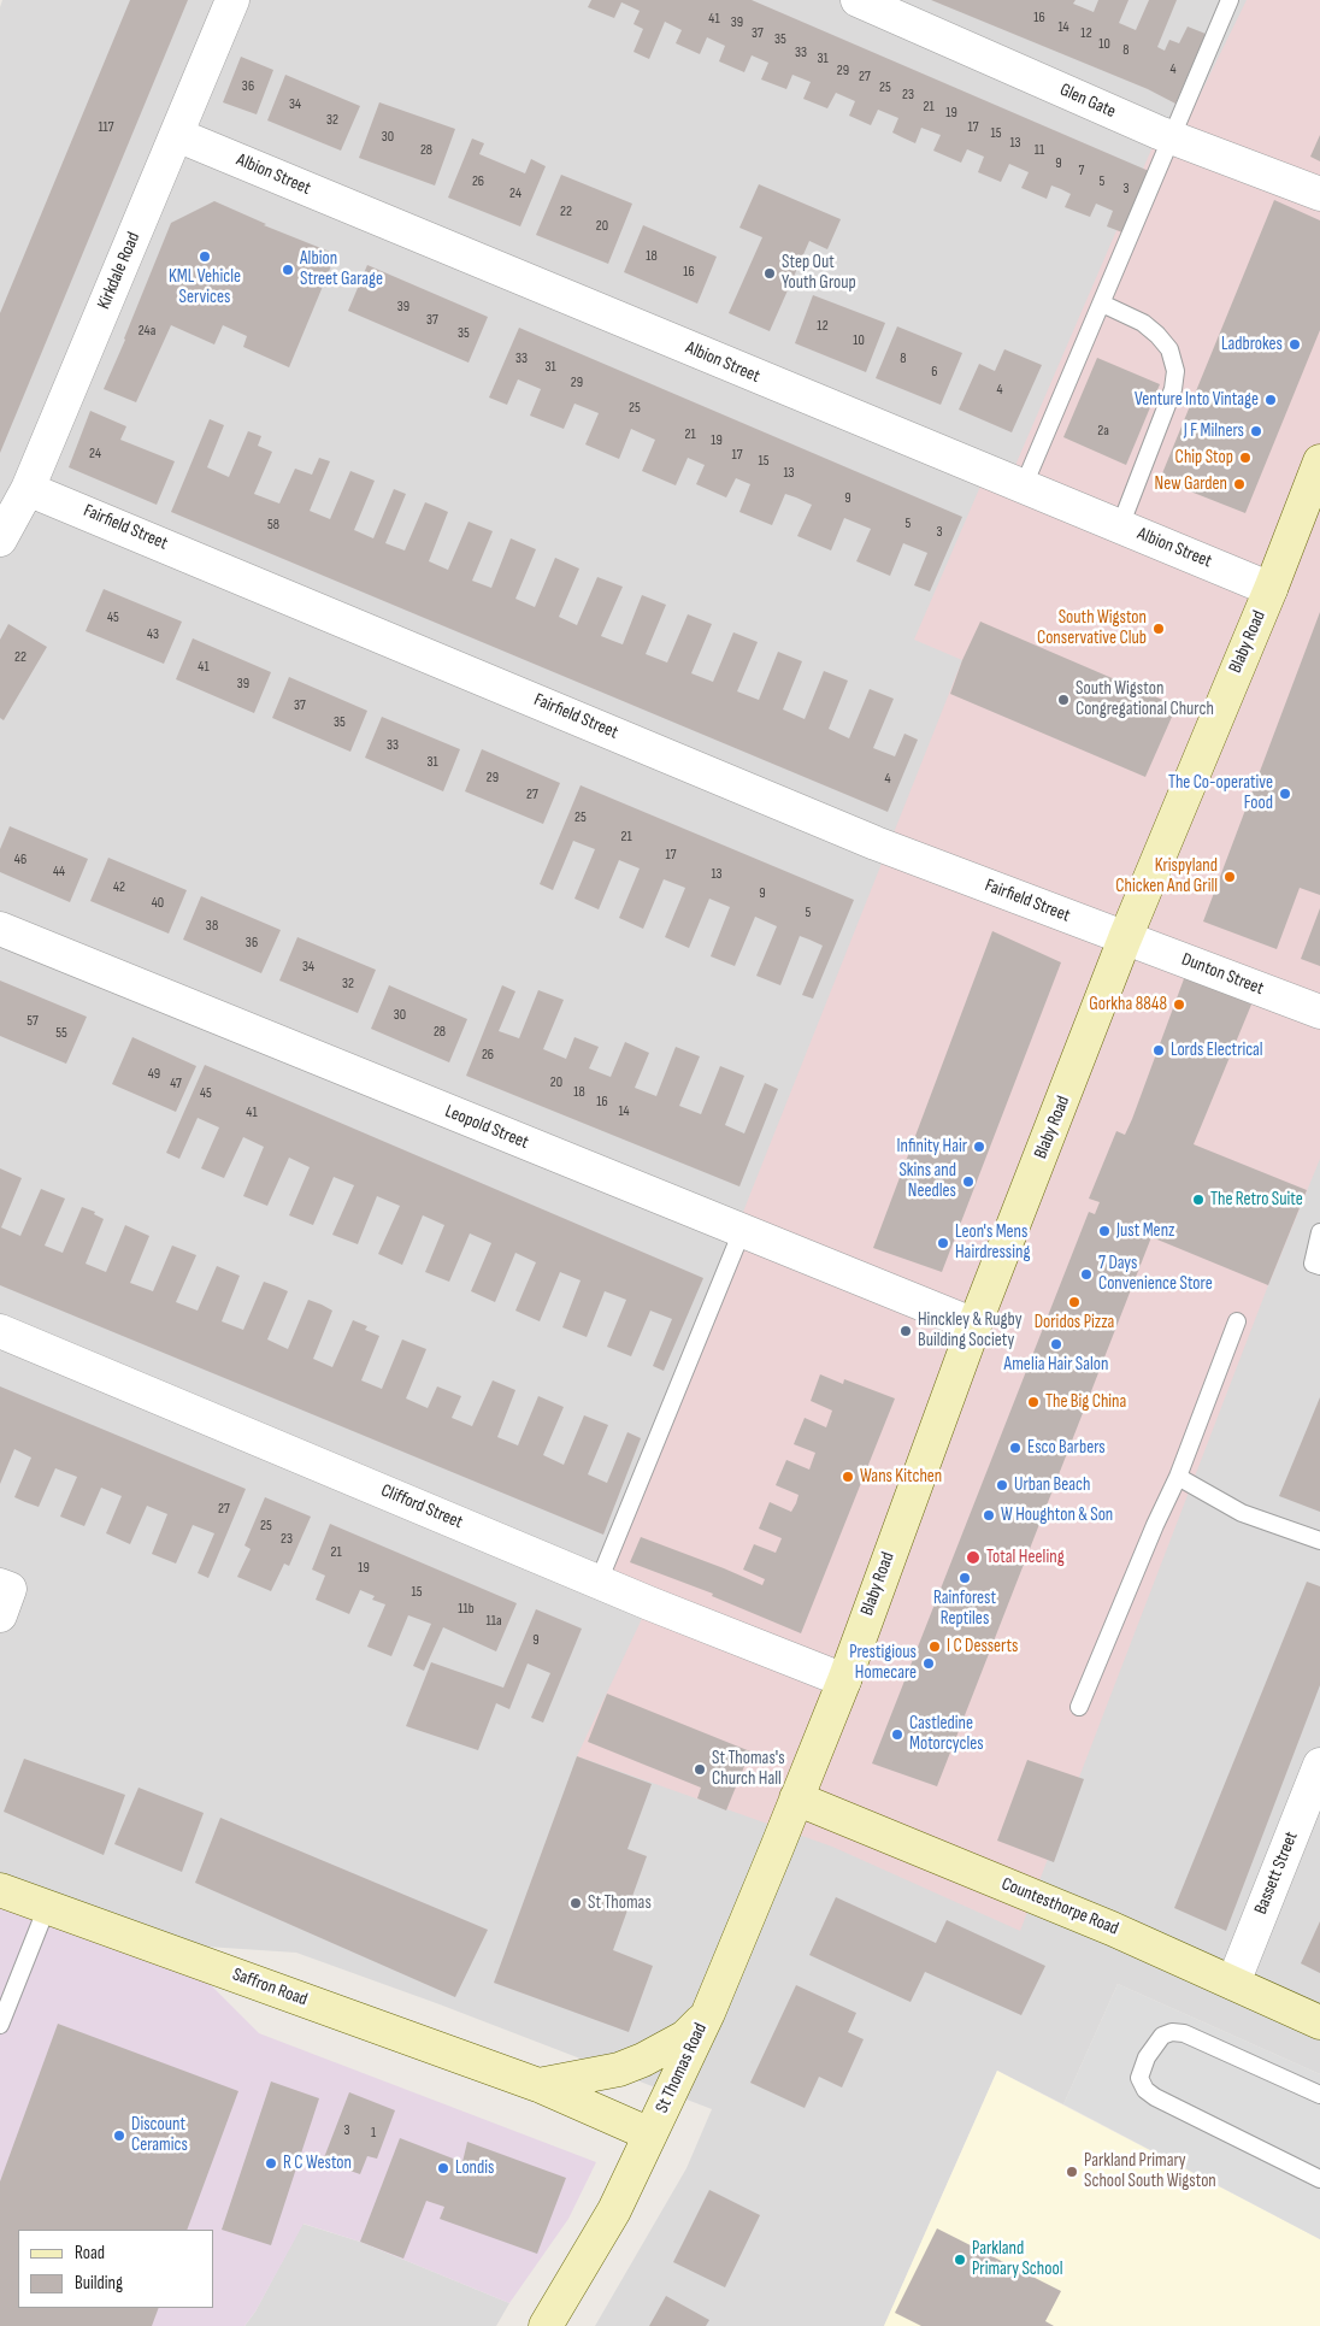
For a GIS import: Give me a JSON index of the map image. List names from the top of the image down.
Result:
{
  "streets": {
    "main road": [
      "Blaby Road",
      "Countesthorpe Road",
      "Saffron Road",
      "St Thomas Road"
    ],
    "street": [
      "Glen Gate",
      "Albion Street",
      "Kirkdale Road",
      "Fairfield Street",
      "Dunton Street",
      "Leopold Street",
      "Clifford Street",
      "Bassett Street"
    ]
  },
  "crossings": [
    ["Albion Street", "Kirkdale Road"],
    ["Albion Street", "Blaby Road"],
    ["Kirkdale Road", "Fairfield Street"],
    ["Fairfield Street", "Blaby Road"],
    ["Fairfield Street", "Dunton Street"],
    ["Blaby Road", "Dunton Street"],
    ["Blaby Road", "Leopold Street"],
    ["Blaby Road", "Clifford Street"],
    ["Blaby Road", "Countesthorpe Road"],
    ["Blaby Road", "St Thomas Road"],
    ["Bassett Street", "Countesthorpe Road"],
    ["Countesthorpe Road", "St Thomas Road"],
    ["Saffron Road", "St Thomas Road"]
  ],
  "places": [
    "KML Vehicle Services",
    "Albion Street Garage",
    "Step Out Youth Group",
    "Ladbrokes",
    "Venture Into Vintage",
    "J F Milners",
    "Chip Stop",
    "New Garden",
    "South Wigston Conservative Club",
    "South Wigston Congregational Church",
    "The Co-operative Food",
    "Krispyland Chicken And Grill",
    "Gorkha 8848",
    "Lords Electrical",
    "Infinity Hair",
    "Skins and Needles",
    "The Retro Suite",
    "Just Menz",
    "Leon's Mens Hairdressing",
    "7 Days Convenience Store",
    "Doridos Pizza",
    "Hinckley & Rugby Building Society",
    "Amelia Hair Salon",
    "The Big China",
    "Esco Barbers",
    "Wans Kitchen",
    "Urban Beach",
    "W Houghton & Son",
    "Total Heeling",
    "Rainforest Reptiles",
    "I C Desserts",
    "Prestigious Homecare",
    "Castledine Motorcycles",
    "St Thomas's Church Hall",
    "St Thomas",
    "Discount Ceramics",
    "R C Weston",
    "Londis",
    "Parkland Primary School South Wigston",
    "Parkland Primary School"
  ],
  "house_numbers": [
    "16",
    "41",
    "39",
    "14",
    "37",
    "12",
    "35",
    "10",
    "8",
    "33",
    "31",
    "4",
    "29",
    "27",
    "36",
    "25",
    "23",
    "34",
    "21",
    "19",
    "32",
    "117",
    "17",
    "15",
    "30",
    "13",
    "28",
    "11",
    "9",
    "7",
    "26",
    "5",
    "3",
    "24",
    "22",
    "20",
    "18",
    "16",
    "39",
    "37",
    "12",
    "24a",
    "35",
    "10",
    "33",
    "8",
    "31",
    "6",
    "29",
    "4",
    "25",
    "2a",
    "21",
    "19",
    "24",
    "17",
    "15",
    "13",
    "9",
    "5",
    "58",
    "3",
    "45",
    "43",
    "22",
    "41",
    "39",
    "37",
    "35",
    "33",
    "31",
    "29",
    "4",
    "27",
    "25",
    "21",
    "17",
    "46",
    "44",
    "13",
    "42",
    "9",
    "40",
    "5",
    "38",
    "36",
    "34",
    "32",
    "30",
    "57",
    "28",
    "55",
    "26",
    "49",
    "20",
    "47",
    "18",
    "45",
    "16",
    "14",
    "41",
    "27",
    "25",
    "23",
    "21",
    "19",
    "15",
    "11b",
    "11a",
    "9",
    "3",
    "1"
  ],
  "legend": ["Road", "Building"]
}
